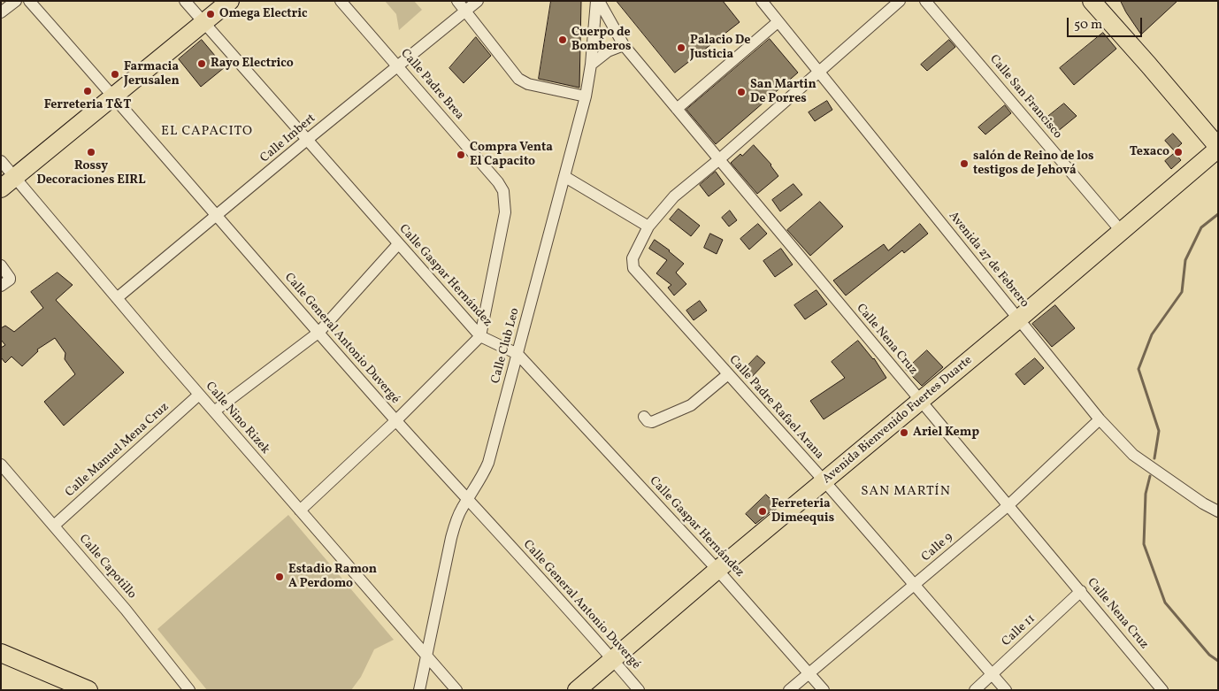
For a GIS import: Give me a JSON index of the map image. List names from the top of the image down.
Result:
{
  "streets": {
    "main road": ["Avenida Bienvenido Fuertes Duarte"],
    "street": [
      "Calle Padre Brea",
      "Calle San Francisco",
      "Calle Imbert",
      "Avenida 27 de Febrero",
      "Calle Gaspar Hernández",
      "Calle General Antonio Duvergé",
      "Calle Nena Cruz",
      "Calle Club Leo",
      "Calle Padre Rafael Arana",
      "Calle Nino Rizek",
      "Calle Manuel Mena Cruz",
      "Calle 9",
      "Calle Capotillo",
      "Calle 11"
    ]
  },
  "crossings": [
    ["Calle Padre Brea", "Calle Imbert"],
    ["Calle Padre Brea", "Calle Gaspar Hernández"],
    ["Calle San Francisco", "Avenida Bienvenido Fuertes Duarte"],
    ["Calle Imbert", "Calle Gaspar Hernández"],
    ["Calle Imbert", "Calle General Antonio Duvergé"],
    ["Calle Imbert", "Calle Nino Rizek"],
    ["Avenida 27 de Febrero", "Avenida Bienvenido Fuertes Duarte"],
    ["Avenida 27 de Febrero", "Calle 9"],
    ["Calle Gaspar Hernández", "Calle Club Leo"],
    ["Calle Gaspar Hernández", "Avenida Bienvenido Fuertes Duarte"],
    ["Calle Gaspar Hernández", "Calle 9"],
    ["Calle General Antonio Duvergé", "Calle Club Leo"],
    ["Calle General Antonio Duvergé", "Avenida Bienvenido Fuertes Duarte"],
    ["Calle Nena Cruz", "Calle Club Leo"],
    ["Calle Nena Cruz", "Avenida Bienvenido Fuertes Duarte"],
    ["Calle Nena Cruz", "Calle 9"],
    ["Calle Nena Cruz", "Calle 11"],
    ["Calle Club Leo", "Calle Nino Rizek"],
    ["Calle Padre Rafael Arana", "Avenida Bienvenido Fuertes Duarte"],
    ["Calle Padre Rafael Arana", "Calle 9"],
    ["Calle Padre Rafael Arana", "Calle 11"],
    ["Calle Nino Rizek", "Calle Manuel Mena Cruz"],
    ["Calle Manuel Mena Cruz", "Calle Capotillo"]
  ],
  "districts": ["EL CAPACITO", "SAN MARTÍN"],
  "places": [
    "Omega Electric",
    "Cuerpo de Bomberos",
    "Palacio De Justicia",
    "Rayo Electrico",
    "Farmacia Jerusalen",
    "Ferreteria T&T",
    "San Martin De Porres",
    "Rossy Decoraciones EIRL",
    "Texaco",
    "Compra Venta El Capacito",
    "salón de Reino de los testigos de Jehová",
    "Ariel Kemp",
    "Ferreteria Dimeequis",
    "Estadio Ramon A Perdomo"
  ],
  "scale_bar": "50 m"
}
